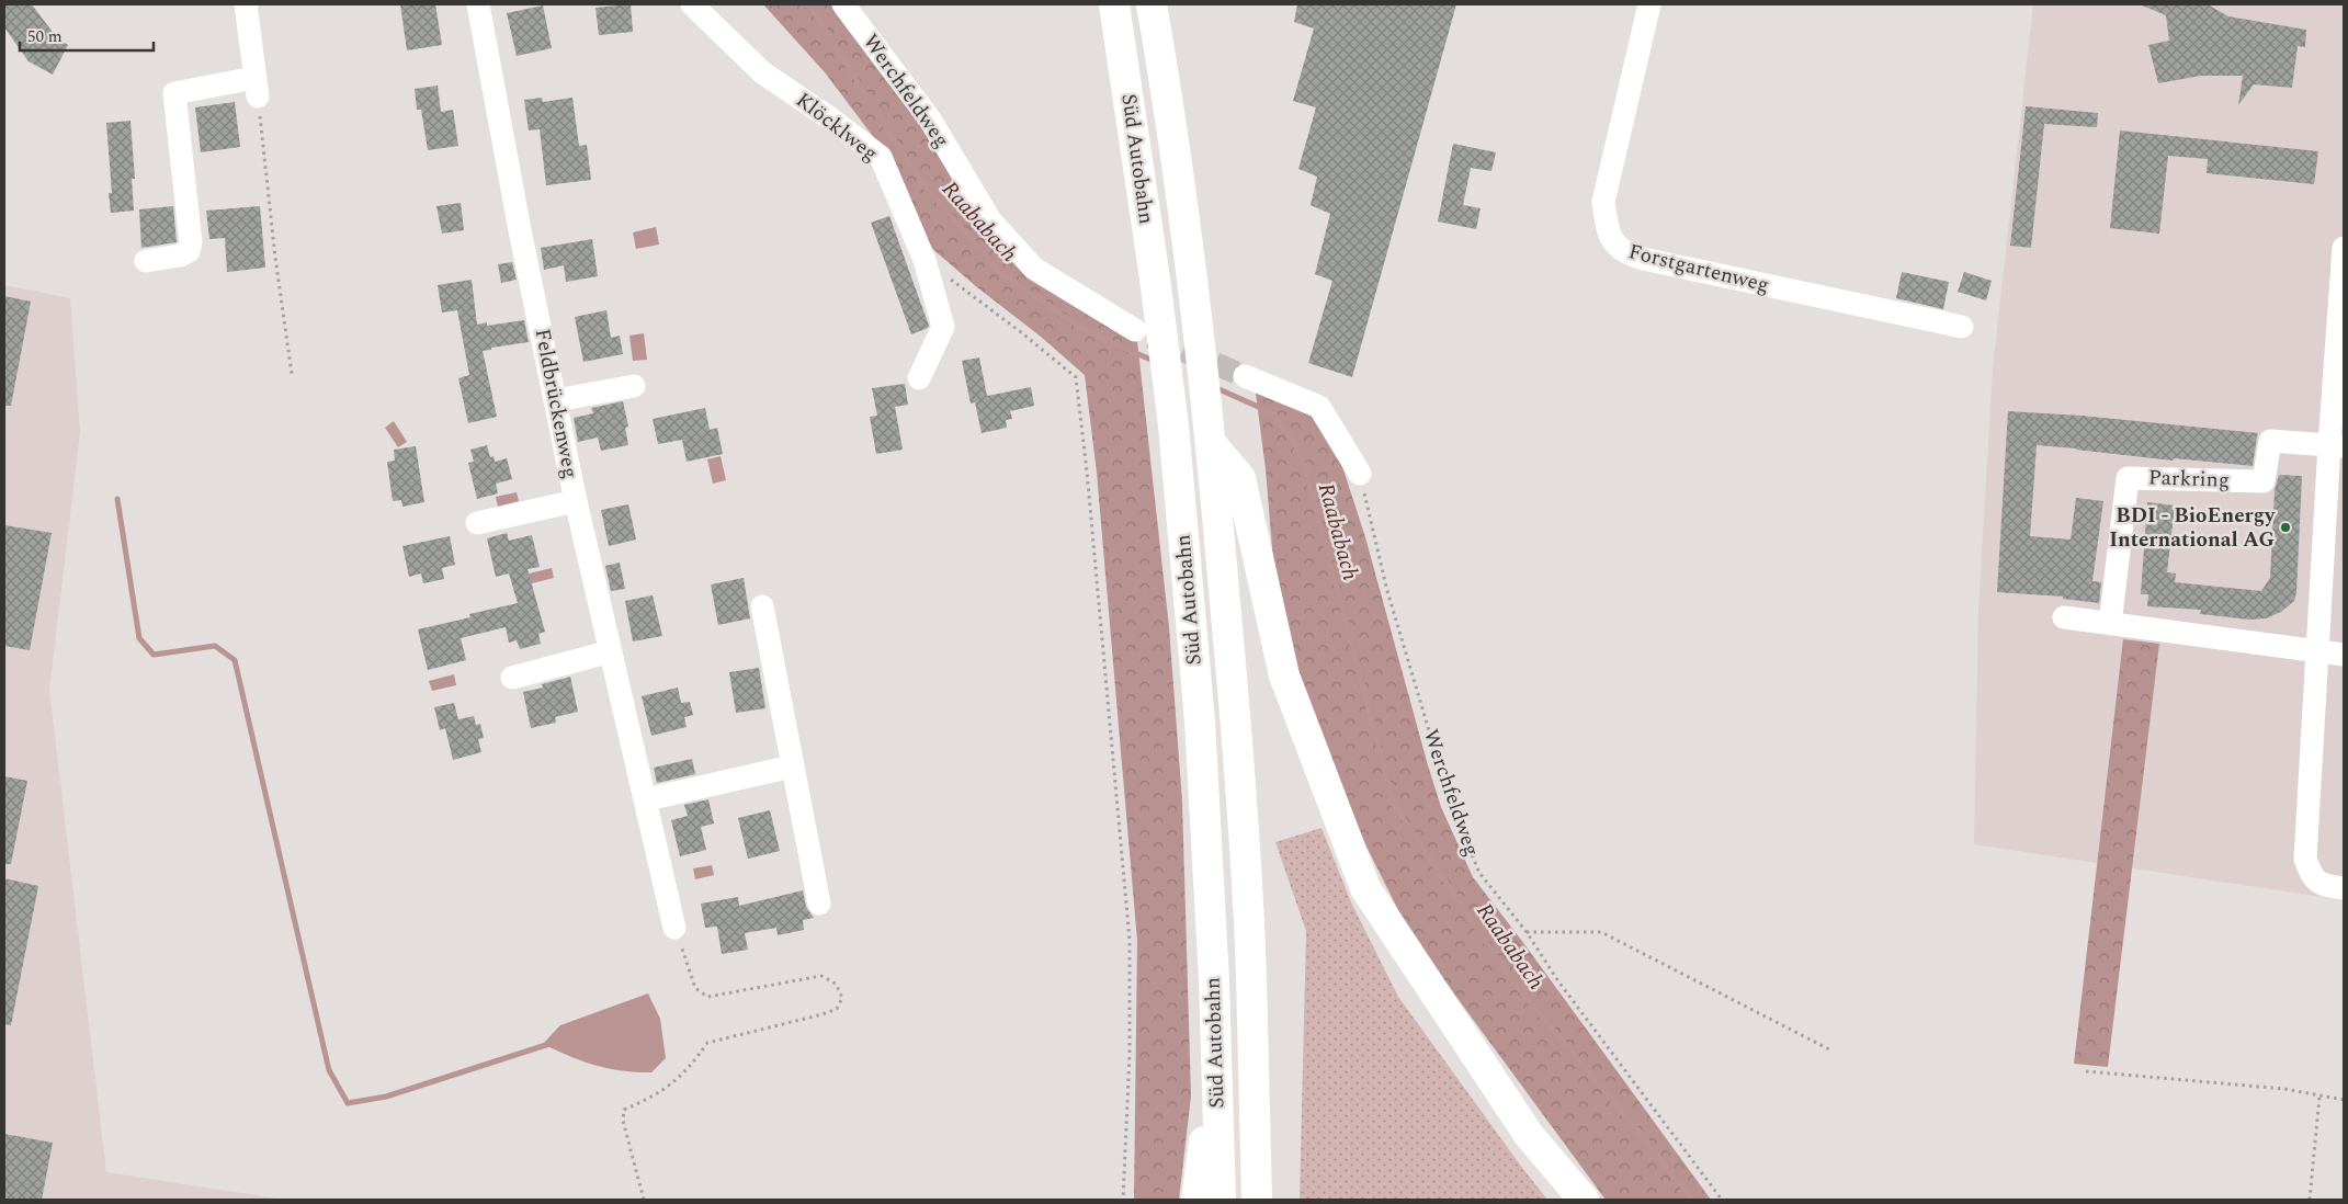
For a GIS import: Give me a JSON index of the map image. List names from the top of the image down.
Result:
{
  "streets": {
    "highway": ["Süd Autobahn"],
    "street": [
      "Werchfeldweg",
      "Klöcklweg",
      "Forstgartenweg",
      "Feldbrückenweg",
      "Parkring"
    ]
  },
  "water": ["Raababach"],
  "places": ["BDI - BioEnergy International AG"],
  "scale_bar": "50 m"
}
